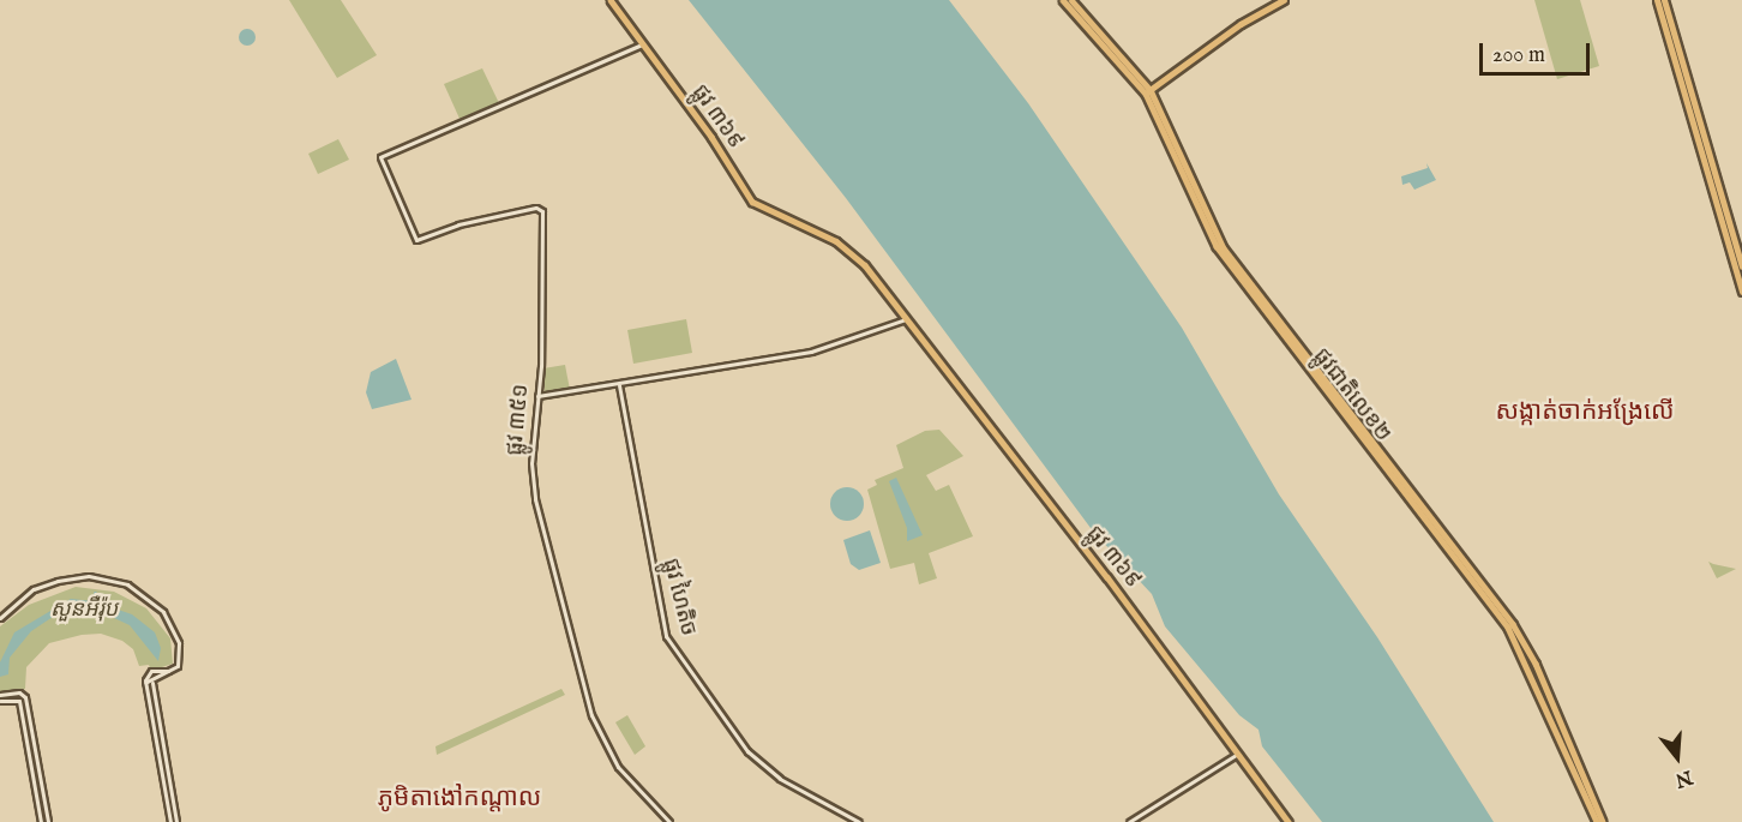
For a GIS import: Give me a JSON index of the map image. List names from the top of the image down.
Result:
{
  "streets": {
    "main road": ["ផ្លូវ ៣៦៩", "ផ្លូវជាតិលេខ២"],
    "street": ["ផ្លូវ ៣៥១", "ផ្លូវ ហៃតិច"]
  },
  "crossings": [
    ["ផ្លូវ ៣៦៩", "ផ្លូវ ៣៥១"]
  ],
  "districts": ["សង្កាត់ចាក់អង្រែលើ", "ភូមិតាងៅកណ្តាល"],
  "parks": ["សួនអឺរ៉ុប"],
  "scale_bar": "200 m",
  "north": "bottom"
}
